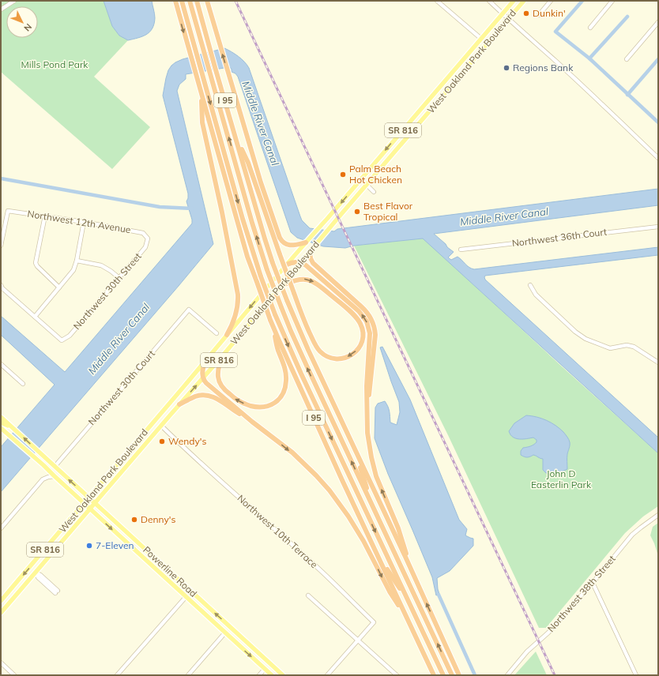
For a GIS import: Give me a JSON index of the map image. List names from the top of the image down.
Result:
{
  "streets": {
    "highway": ["I 95"],
    "main road": ["West Oakland Park Boulevard", "SR 816", "Powerline Road"],
    "street": [
      "Northwest 12th Avenue",
      "Northwest 36th Court",
      "Northwest 30th Street",
      "Northwest 30th Court",
      "Northwest 10th Terrace",
      "Northwest 38th Street"
    ]
  },
  "crossings": [
    ["West Oakland Park Boulevard", "Northwest 10th Terrace"],
    ["West Oakland Park Boulevard", "Powerline Road"],
    ["Northwest 12th Avenue", "Northwest 30th Street"],
    ["Northwest 30th Court", "Powerline Road"]
  ],
  "water": ["Middle River Canal"],
  "parks": ["Mills Pond Park", "John D Easterlin Park"],
  "places": [
    "Dunkin'",
    "Regions Bank",
    "Palm Beach Hot Chicken",
    "Best Flavor Tropical",
    "Wendy's",
    "Denny's",
    "7-Eleven"
  ],
  "north": "bottom right"
}
